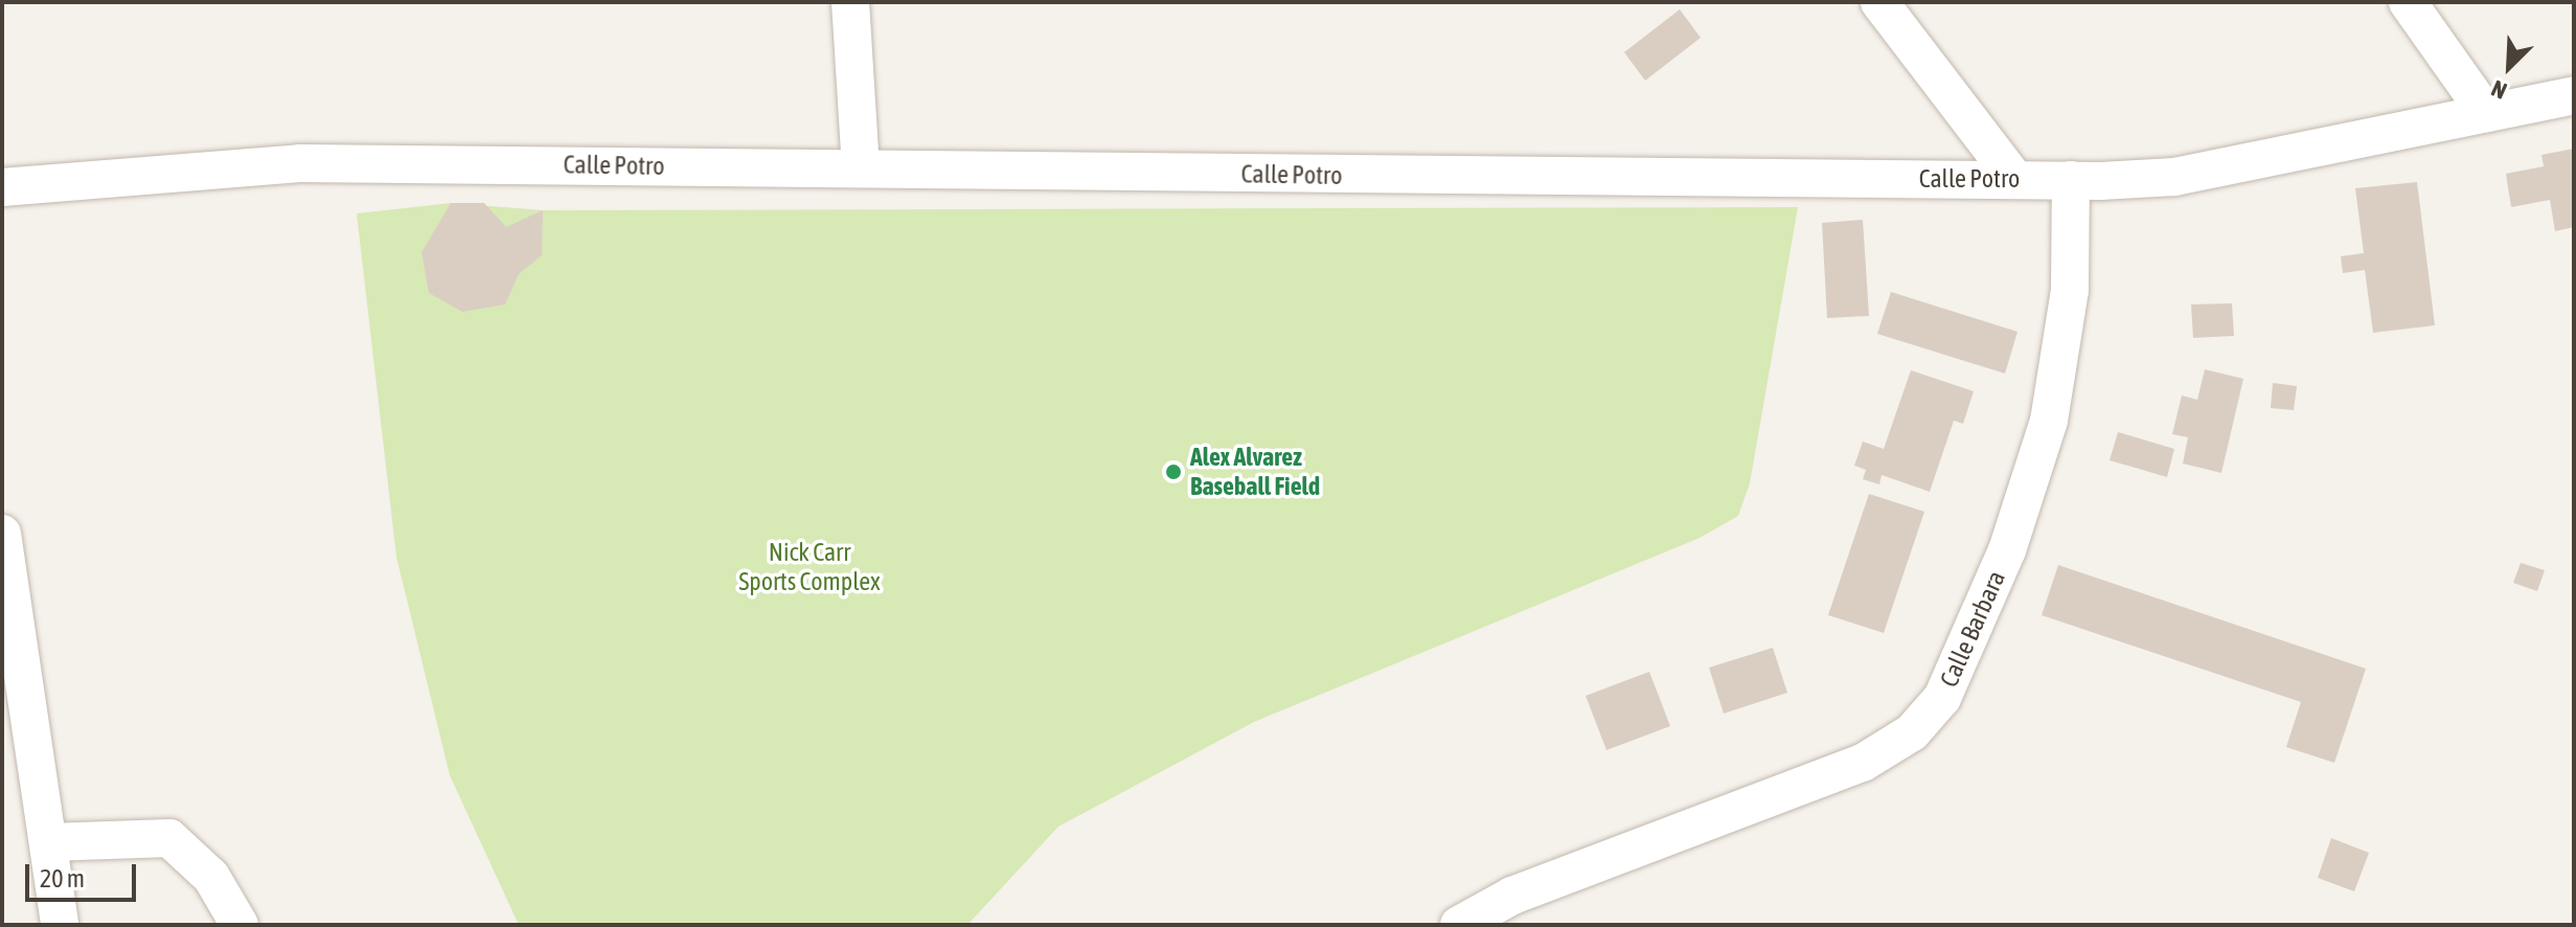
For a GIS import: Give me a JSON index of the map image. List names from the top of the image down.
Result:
{
  "streets": {
    "street": ["Calle Potro", "Calle Barbara"]
  },
  "crossings": [
    ["Calle Potro", "Calle Barbara"]
  ],
  "parks": ["Nick Carr Sports Complex"],
  "places": ["Alex Alvarez Baseball Field"],
  "scale_bar": "20 m",
  "north": "bottom left"
}
